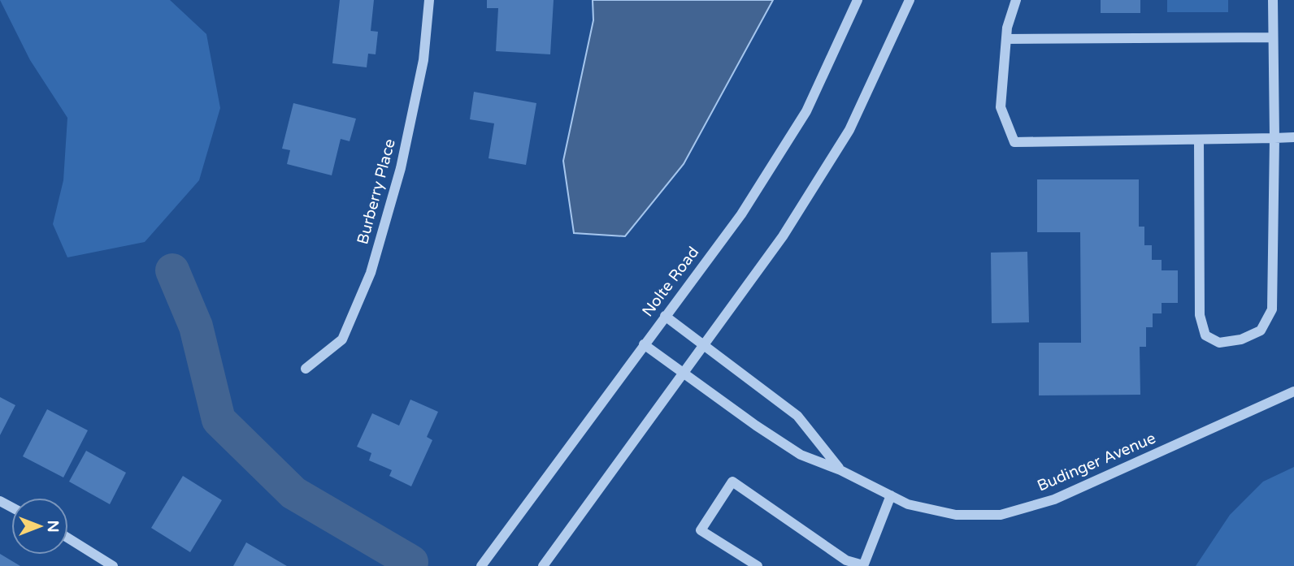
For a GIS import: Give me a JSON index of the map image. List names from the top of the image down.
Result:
{
  "streets": {
    "street": ["Burberry Place", "Nolte Road", "Budinger Avenue"]
  },
  "crossings": [
    ["Nolte Road", "Budinger Avenue"]
  ],
  "north": "right"
}
